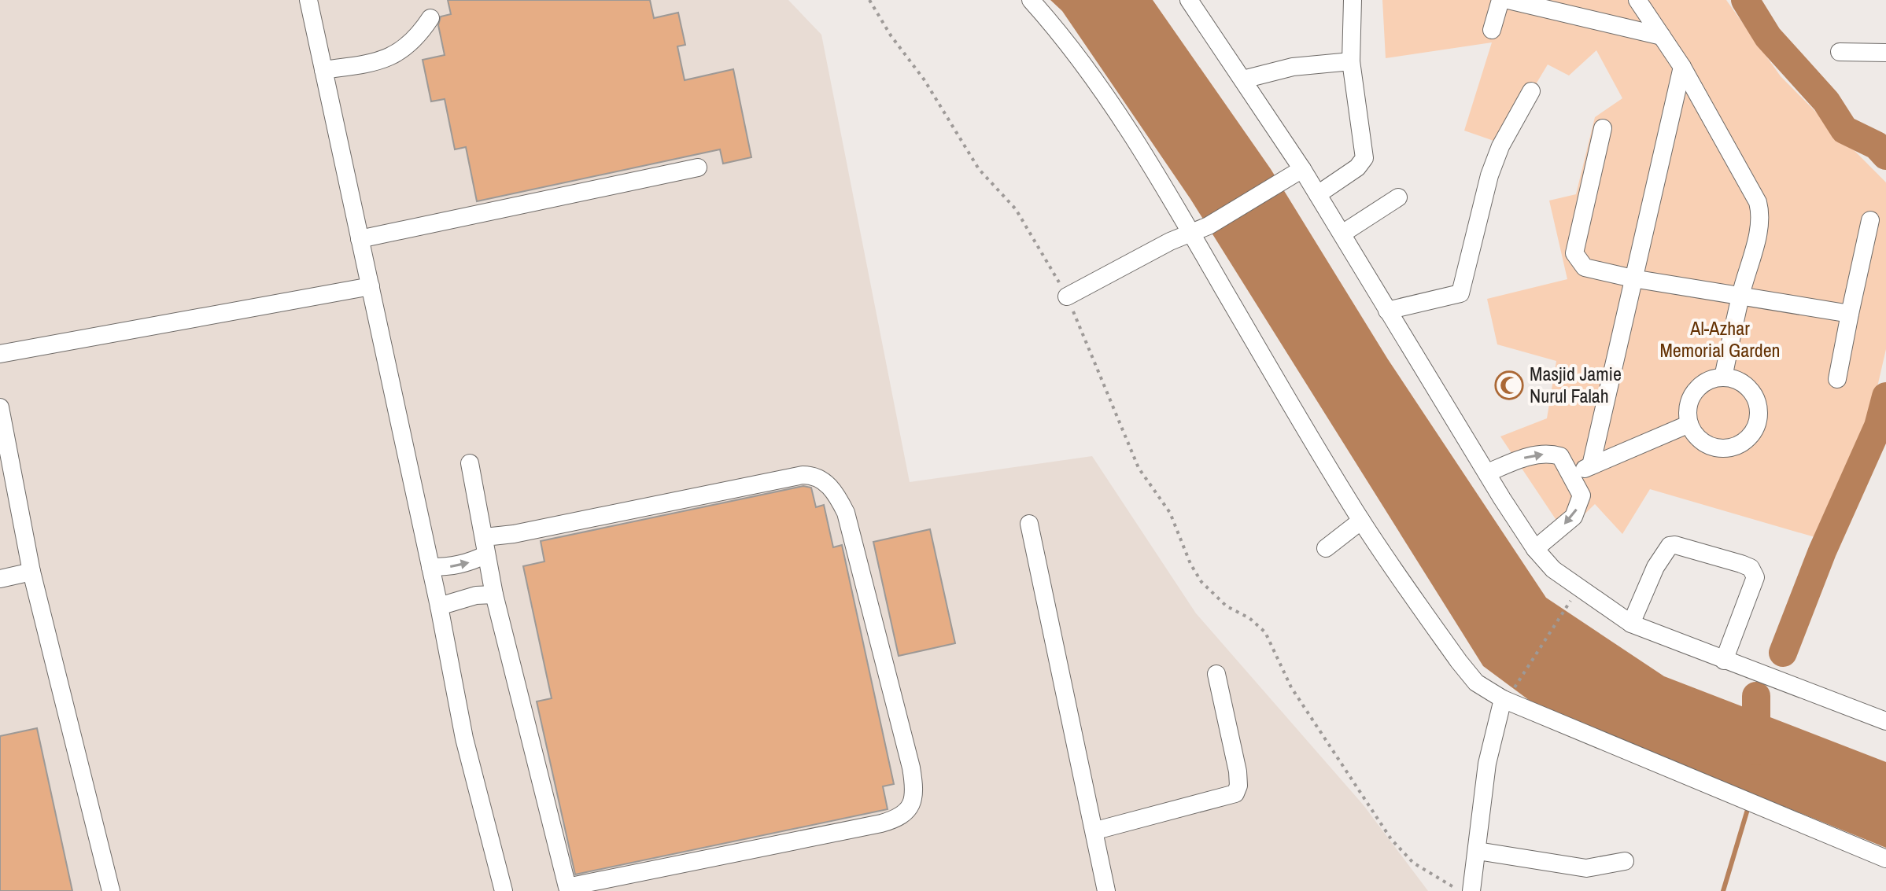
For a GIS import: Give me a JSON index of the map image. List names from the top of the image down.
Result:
{
  "parks": ["Al-Azhar Memorial Garden"],
  "places": {
    "mosque": ["Masjid Jamie Nurul Falah"]
  }
}
